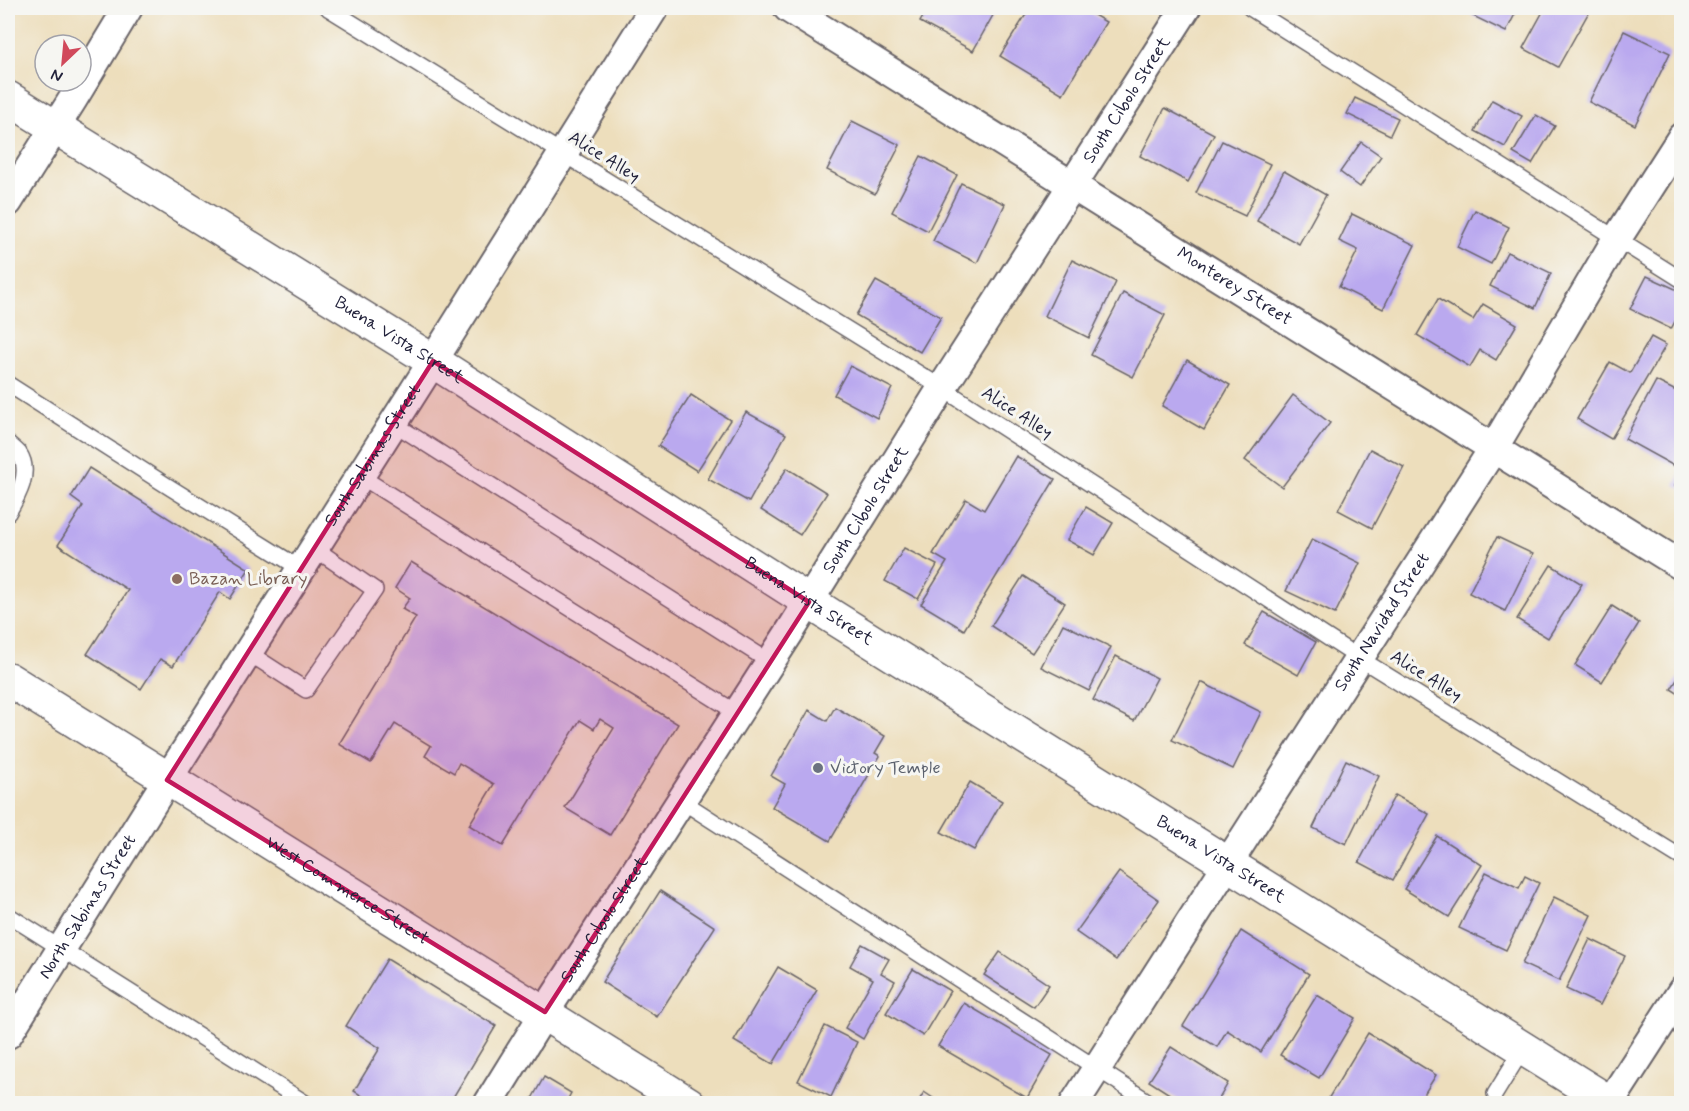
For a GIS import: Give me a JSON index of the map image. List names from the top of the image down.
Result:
{
  "streets": {
    "main road": ["Buena Vista Street", "West Commerce Street"],
    "street": [
      "South Cibolo Street",
      "Monterey Street",
      "South Sabinas Street",
      "South Navidad Street",
      "North Sabinas Street"
    ],
    "lane": ["Alice Alley"]
  },
  "crossings": [
    ["South Cibolo Street", "Alice Alley"],
    ["South Cibolo Street", "Monterey Street"],
    ["South Cibolo Street", "Buena Vista Street"],
    ["South Cibolo Street", "West Commerce Street"],
    ["Alice Alley", "South Sabinas Street"],
    ["Alice Alley", "South Navidad Street"],
    ["Monterey Street", "South Navidad Street"],
    ["Buena Vista Street", "South Sabinas Street"],
    ["Buena Vista Street", "South Navidad Street"],
    ["South Sabinas Street", "West Commerce Street"],
    ["South Sabinas Street", "North Sabinas Street"],
    ["West Commerce Street", "North Sabinas Street"]
  ],
  "places": ["Bazan Library", "Victory Temple"],
  "north": "bottom left"
}
